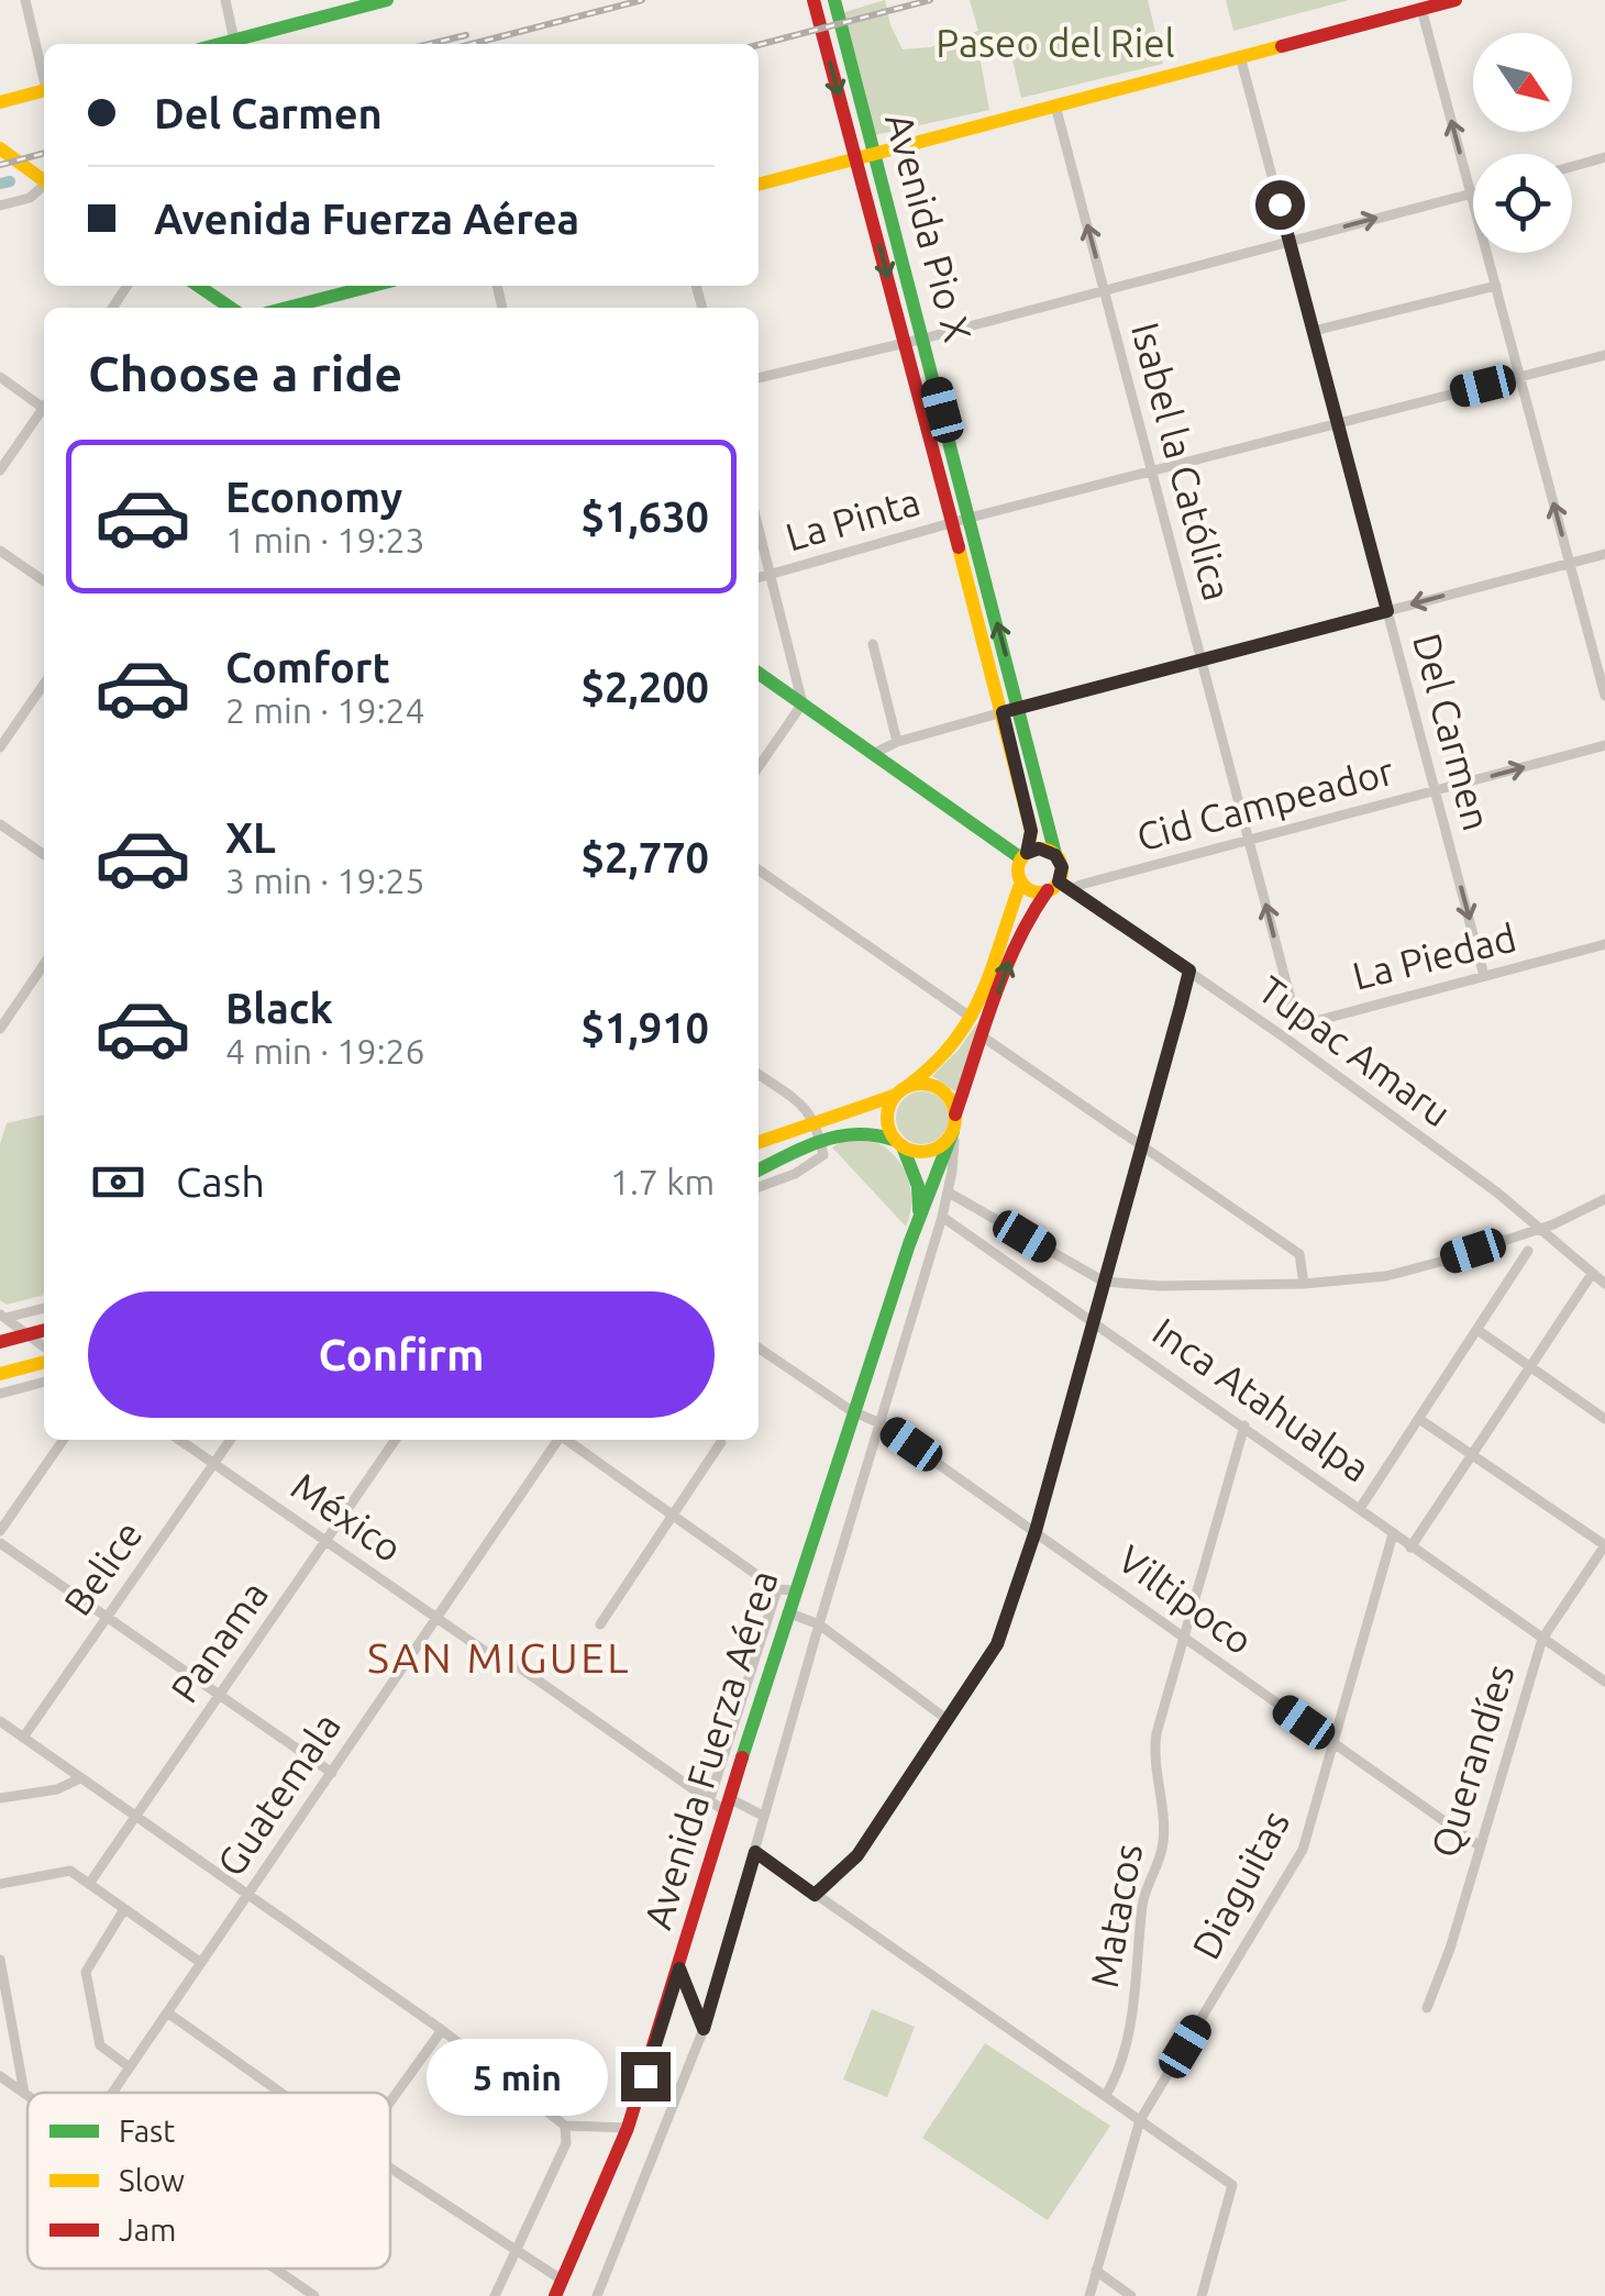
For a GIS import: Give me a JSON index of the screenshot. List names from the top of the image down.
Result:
{
  "streets": {
    "main road": ["Avenida Pio X", "Avenida Fuerza Aérea"],
    "street": [
      "Isabel la Católica",
      "La Pinta",
      "Del Carmen",
      "Cid Campeador",
      "La Piedad",
      "Tupac Amaru",
      "Inca Atahualpa",
      "México",
      "Belice",
      "Viltipoco",
      "Panama",
      "Querandíes",
      "Guatemala",
      "Diaguitas",
      "Matacos"
    ]
  },
  "crossings": [
    ["Avenida Pio X", "La Pinta"],
    ["Avenida Pio X", "Cid Campeador"],
    ["Avenida Pio X", "Tupac Amaru"],
    ["Avenida Pio X", "Avenida Fuerza Aérea"],
    ["Isabel la Católica", "La Pinta"],
    ["Isabel la Católica", "Cid Campeador"],
    ["Isabel la Católica", "La Piedad"],
    ["La Pinta", "Del Carmen"],
    ["Del Carmen", "Cid Campeador"],
    ["Del Carmen", "La Piedad"],
    ["Cid Campeador", "Tupac Amaru"],
    ["Cid Campeador", "Avenida Fuerza Aérea"],
    ["Tupac Amaru", "Avenida Fuerza Aérea"],
    ["Inca Atahualpa", "Querandíes"],
    ["Inca Atahualpa", "Diaguitas"],
    ["Inca Atahualpa", "Matacos"],
    ["México", "Belice"],
    ["México", "Panama"],
    ["México", "Guatemala"],
    ["Viltipoco", "Avenida Fuerza Aérea"],
    ["Viltipoco", "Querandíes"],
    ["Viltipoco", "Diaguitas"],
    ["Viltipoco", "Matacos"]
  ],
  "one_way": ["Isabel la Católica"],
  "districts": ["SAN MIGUEL"],
  "parks": ["Paseo del Riel"],
  "legend": ["Fast", "Slow", "Jam"],
  "north": "bottom right",
  "page": {
    "banner": ["Del Carmen", "Avenida Fuerza Aérea"],
    "heading": "Choose a ride",
    "list": [
      {
        "name": "Economy",
        "note": "1 min · 19:23",
        "value": "$1,630"
      },
      {
        "name": "Comfort",
        "note": "2 min · 19:24",
        "value": "$2,200"
      },
      {
        "name": "XL",
        "note": "3 min · 19:25",
        "value": "$2,770"
      },
      {
        "name": "Black",
        "note": "4 min · 19:26",
        "value": "$1,910"
      }
    ],
    "pay": ["Cash", "1.7 km"],
    "buttons": "Confirm",
    "bubble": "5 min"
  }
}
